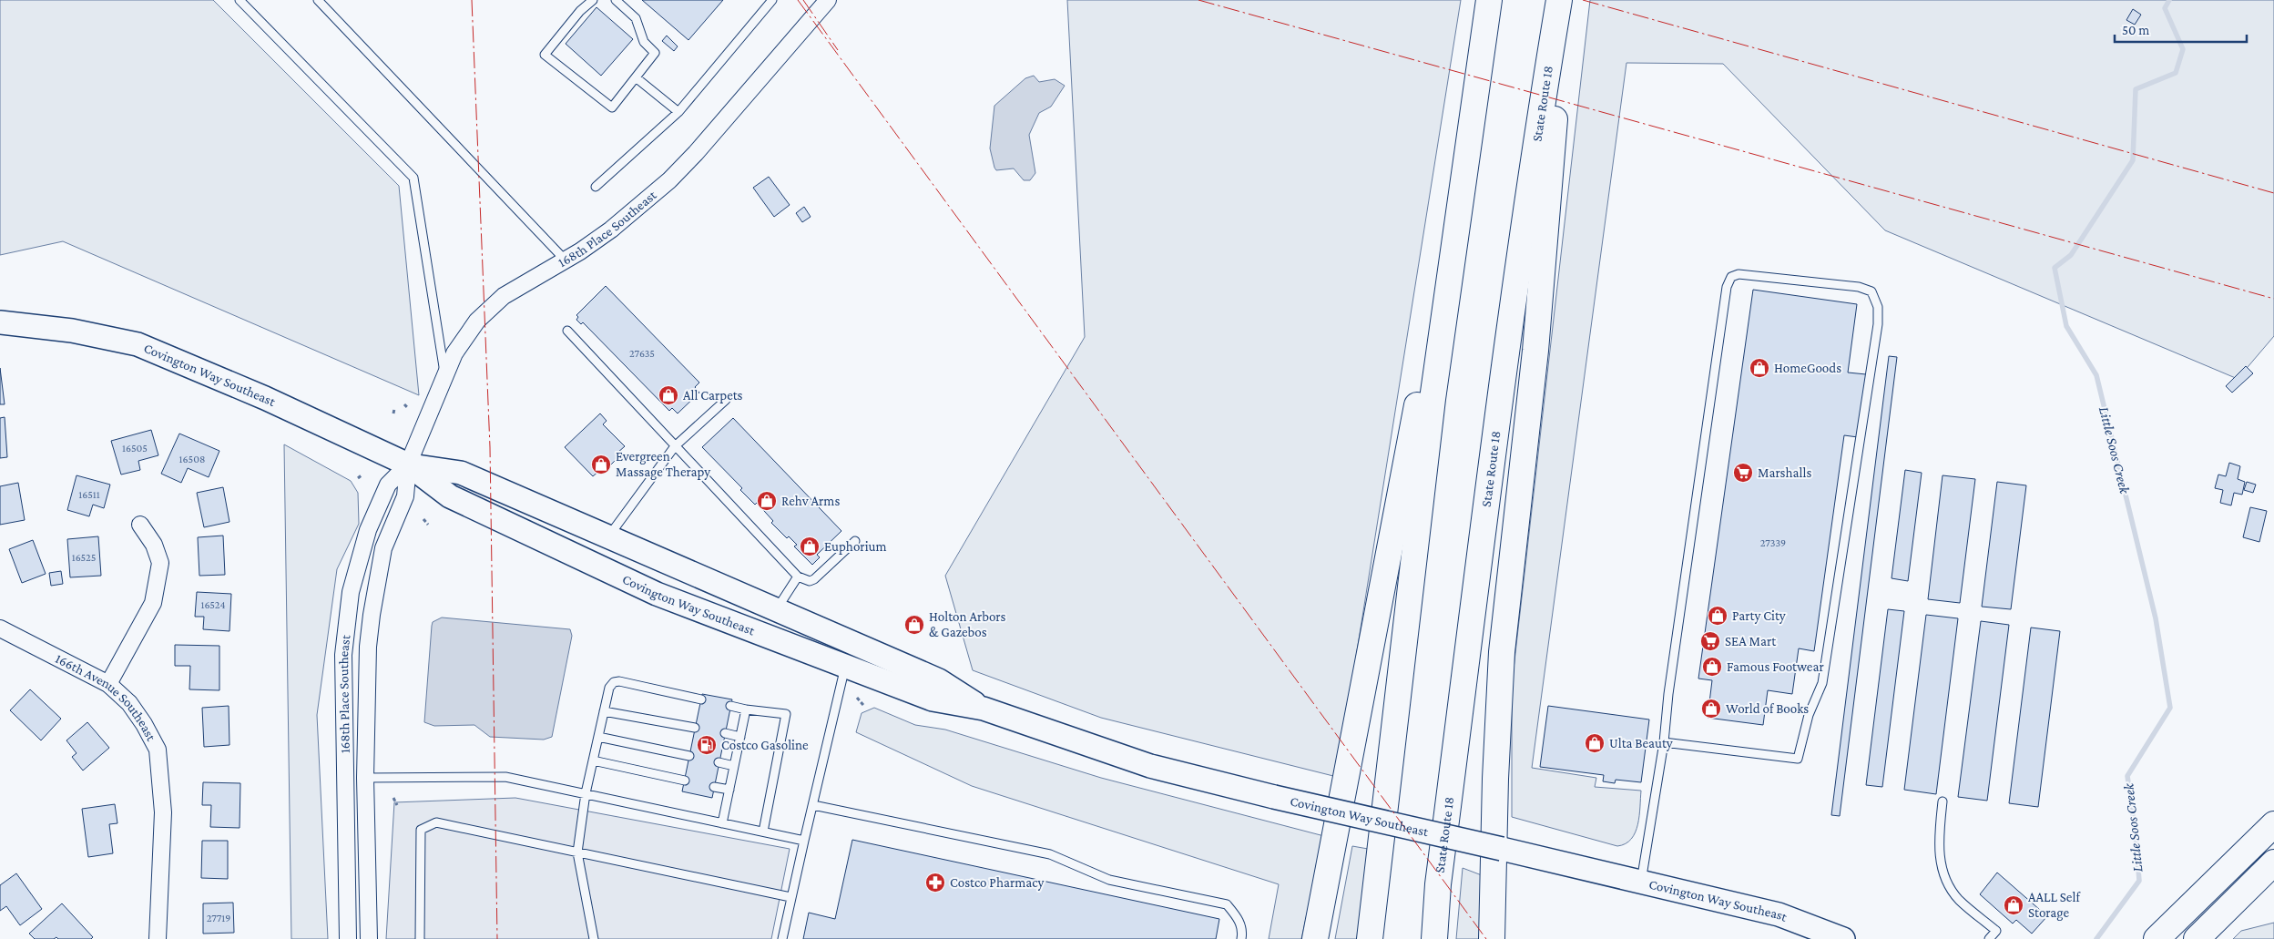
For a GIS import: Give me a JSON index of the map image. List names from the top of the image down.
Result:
{
  "streets": {
    "main road": ["State Route 18"],
    "street": ["168th Place Southeast", "Covington Way Southeast", "166th Avenue Southeast"]
  },
  "crossings": [
    ["168th Place Southeast", "Covington Way Southeast"]
  ],
  "water": ["Little Soos Creek"],
  "places": {
    "shop": [
      "HomeGoods",
      "All Carpets",
      "Evergreen Massage Therapy",
      "Rehv Arms",
      "Euphorium",
      "Party City",
      "Holton Arbors & Gazebos",
      "Famous Footwear",
      "World of Books",
      "Ulta Beauty",
      "AALL Self Storage"
    ],
    "supermarket": ["Marshalls", "SEA Mart"],
    "fuel station": ["Costco Gasoline"],
    "pharmacy": ["Costco Pharmacy"]
  },
  "house_numbers": [
    "27635",
    "16505",
    "16508",
    "16511",
    "27339",
    "16525",
    "16524",
    "27719"
  ],
  "scale_bar": "50 m"
}
